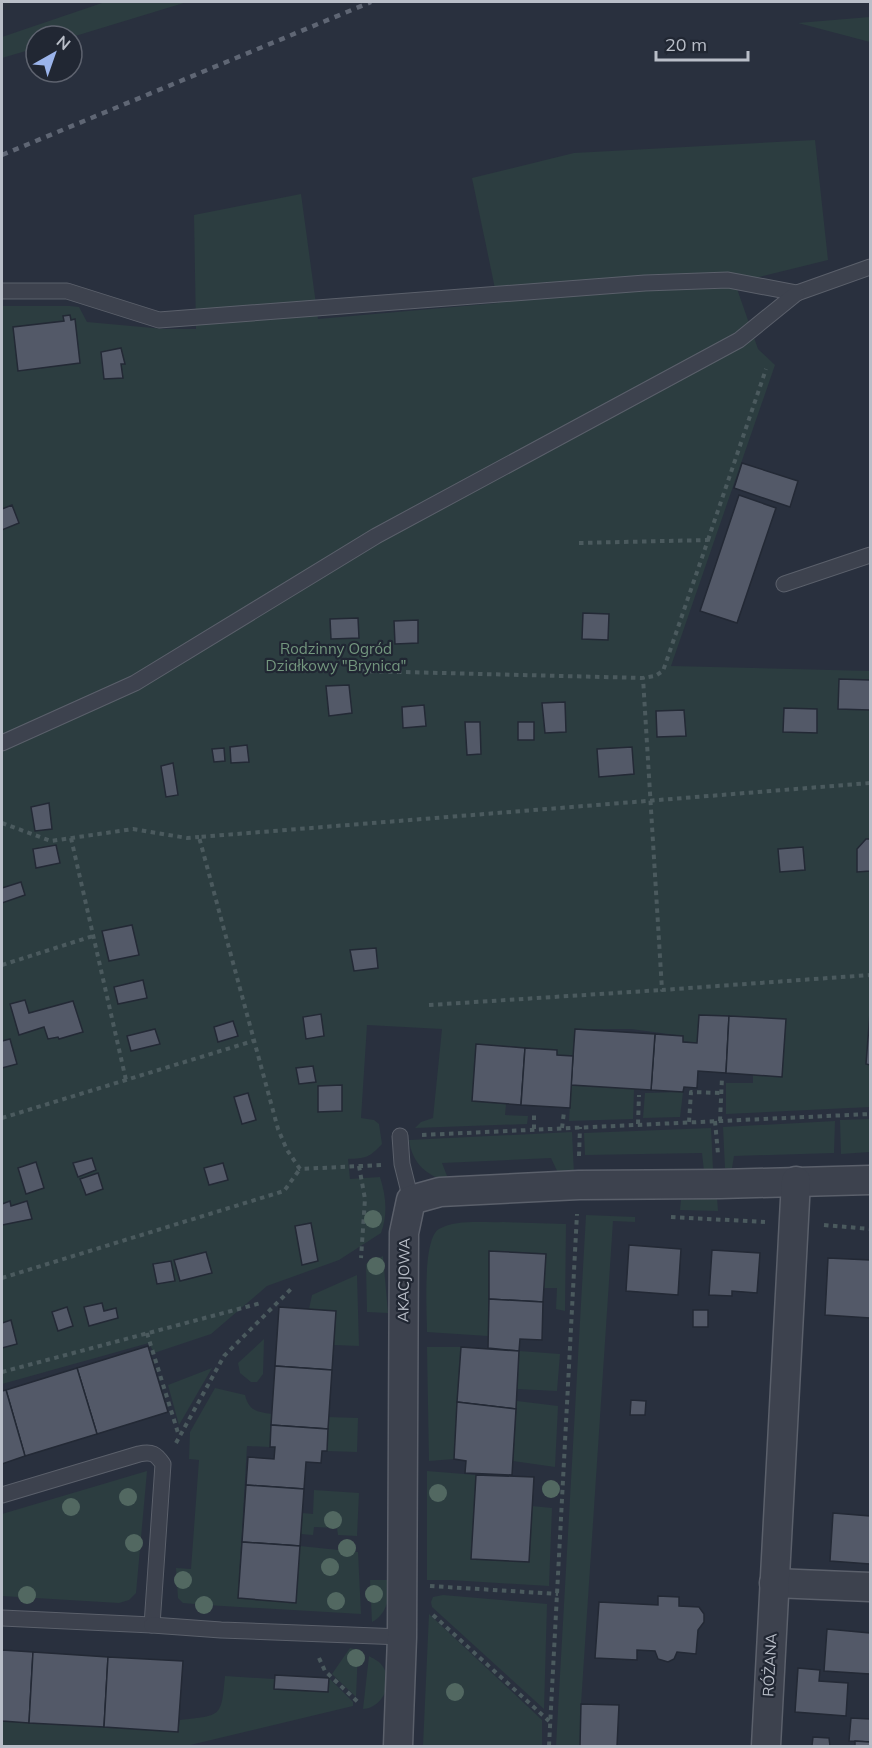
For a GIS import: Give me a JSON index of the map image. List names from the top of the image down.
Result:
{
  "streets": {
    "street": ["AKACJOWA", "RÓŻANA"]
  },
  "parks": ["Rodzinny Ogród Działkowy \"Brynica\""],
  "scale_bar": "20 m",
  "north": "top right"
}
